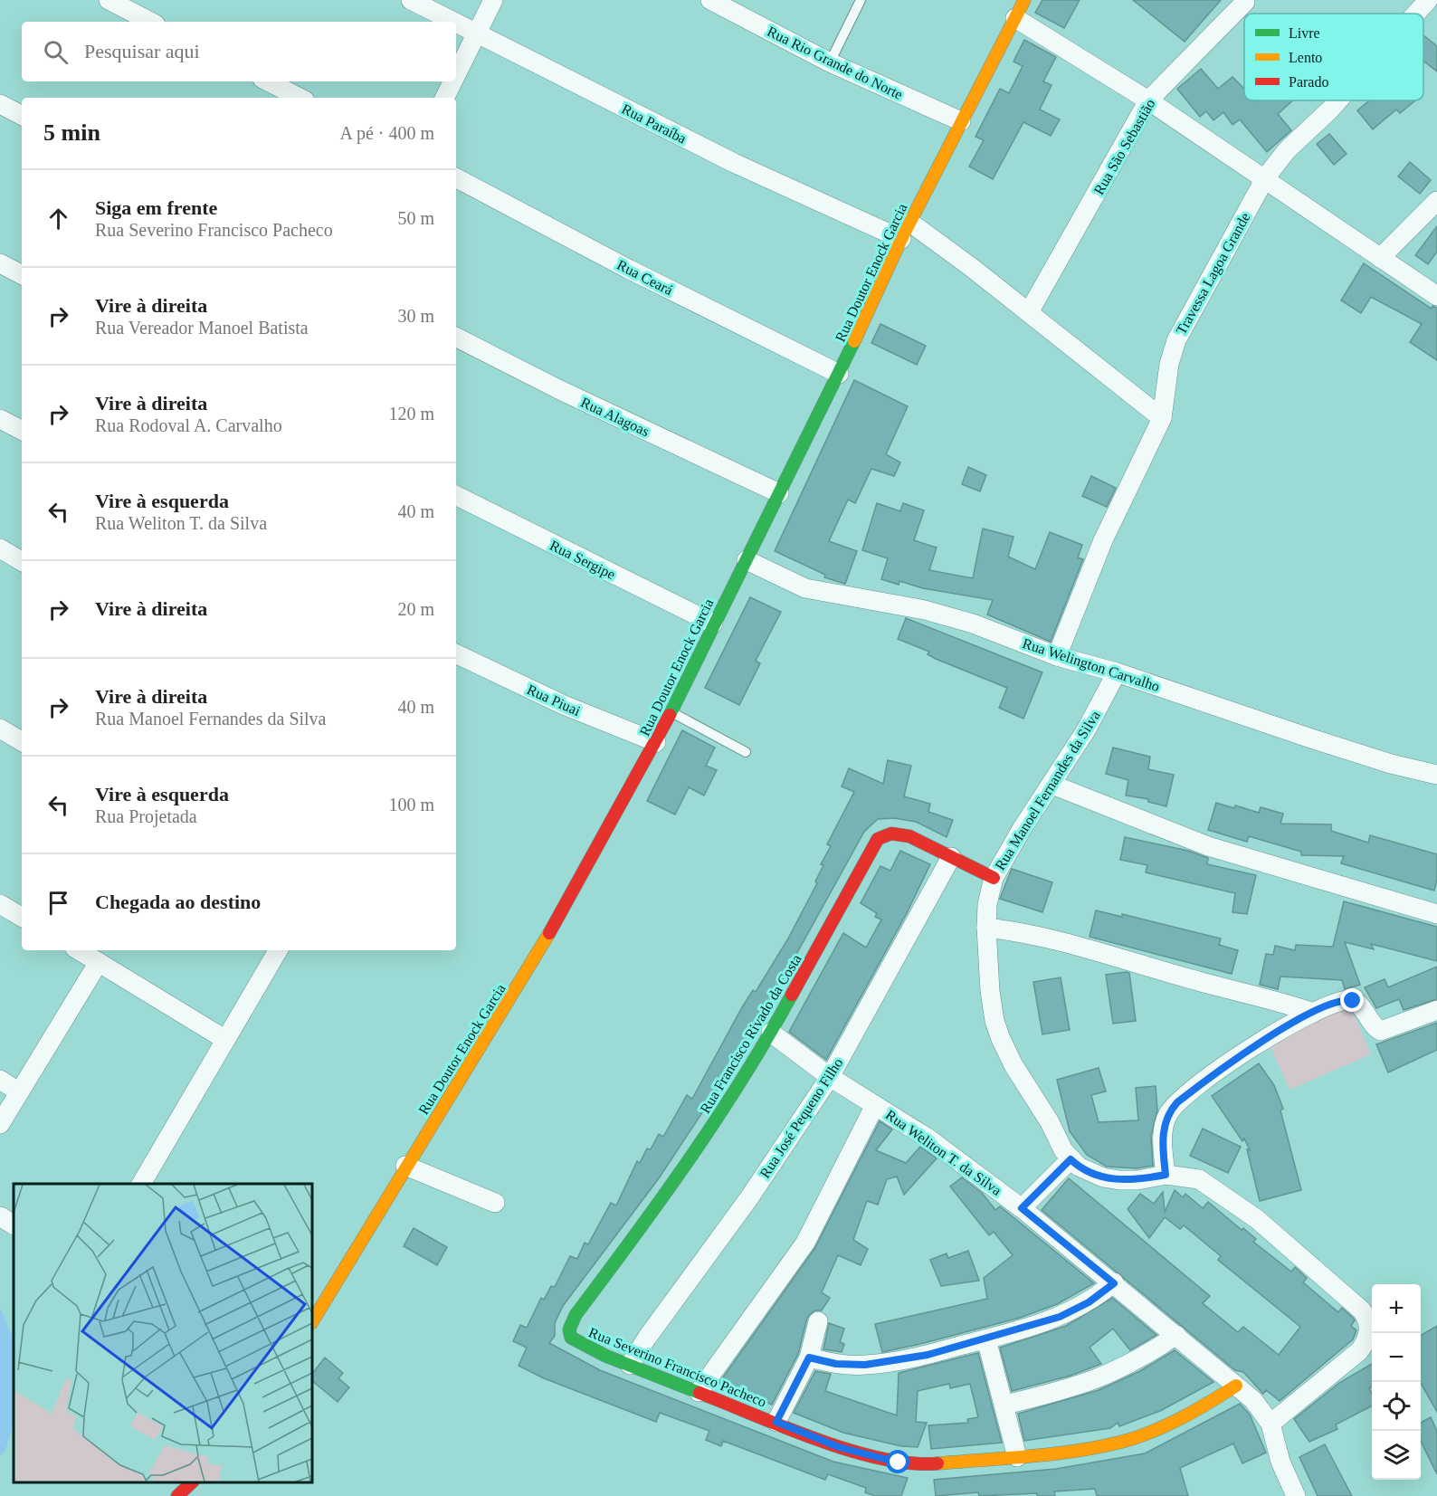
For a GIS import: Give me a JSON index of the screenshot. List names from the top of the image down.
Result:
{
  "streets": {
    "street": [
      "Rua Rio Grande do Norte",
      "Rua Paraíba",
      "Rua São Sebastião",
      "Rua Doutor Enock Garcia",
      "Travessa Lagoa Grande",
      "Rua Ceará",
      "Rua Alagoas",
      "Rua Sergipe",
      "Rua Welington Carvalho",
      "Rua Piuai",
      "Rua Manoel Fernandes da Silva",
      "Rua Francisco Rivado da Costa",
      "Rua José Pequeno Filho",
      "Rua Weliton T. da Silva",
      "Rua Severino Francisco Pacheco"
    ]
  },
  "crossings": [
    ["Rua Rio Grande do Norte", "Rua Doutor Enock Garcia"],
    ["Rua Paraíba", "Rua São Sebastião"],
    ["Rua Paraíba", "Rua Doutor Enock Garcia"],
    ["Rua Paraíba", "Travessa Lagoa Grande"],
    ["Rua Doutor Enock Garcia", "Rua Ceará"],
    ["Rua Doutor Enock Garcia", "Rua Alagoas"],
    ["Rua Doutor Enock Garcia", "Rua Sergipe"],
    ["Rua Doutor Enock Garcia", "Rua Welington Carvalho"],
    ["Rua Doutor Enock Garcia", "Rua Piuai"],
    ["Travessa Lagoa Grande", "Rua Welington Carvalho"],
    ["Rua Welington Carvalho", "Rua Manoel Fernandes da Silva"],
    ["Rua Manoel Fernandes da Silva", "Rua Francisco Rivado da Costa"],
    ["Rua Manoel Fernandes da Silva", "Rua Weliton T. da Silva"],
    ["Rua Francisco Rivado da Costa", "Rua José Pequeno Filho"],
    ["Rua Francisco Rivado da Costa", "Rua Weliton T. da Silva"],
    ["Rua Francisco Rivado da Costa", "Rua Severino Francisco Pacheco"],
    ["Rua José Pequeno Filho", "Rua Weliton T. da Silva"],
    ["Rua José Pequeno Filho", "Rua Severino Francisco Pacheco"],
    ["Rua Weliton T. da Silva", "Rua Severino Francisco Pacheco"]
  ],
  "legend": ["Livre", "Lento", "Parado"],
  "page": {
    "search": "Pesquisar aqui",
    "heading": ["5 min", "A pé · 400 m"],
    "list": [
      ["Siga em frente", "Rua Severino Francisco Pacheco", "50 m"],
      ["Vire à direita", "Rua Vereador Manoel Batista", "30 m"],
      ["Vire à direita", "Rua Rodoval A. Carvalho", "120 m"],
      ["Vire à esquerda", "Rua Weliton T. da Silva", "40 m"],
      ["Vire à direita", "20 m"],
      ["Vire à direita", "Rua Manoel Fernandes da Silva", "40 m"],
      ["Vire à esquerda", "Rua Projetada", "100 m"],
      "Chegada ao destino"
    ],
    "map_buttons": ["+", "−"]
  }
}
